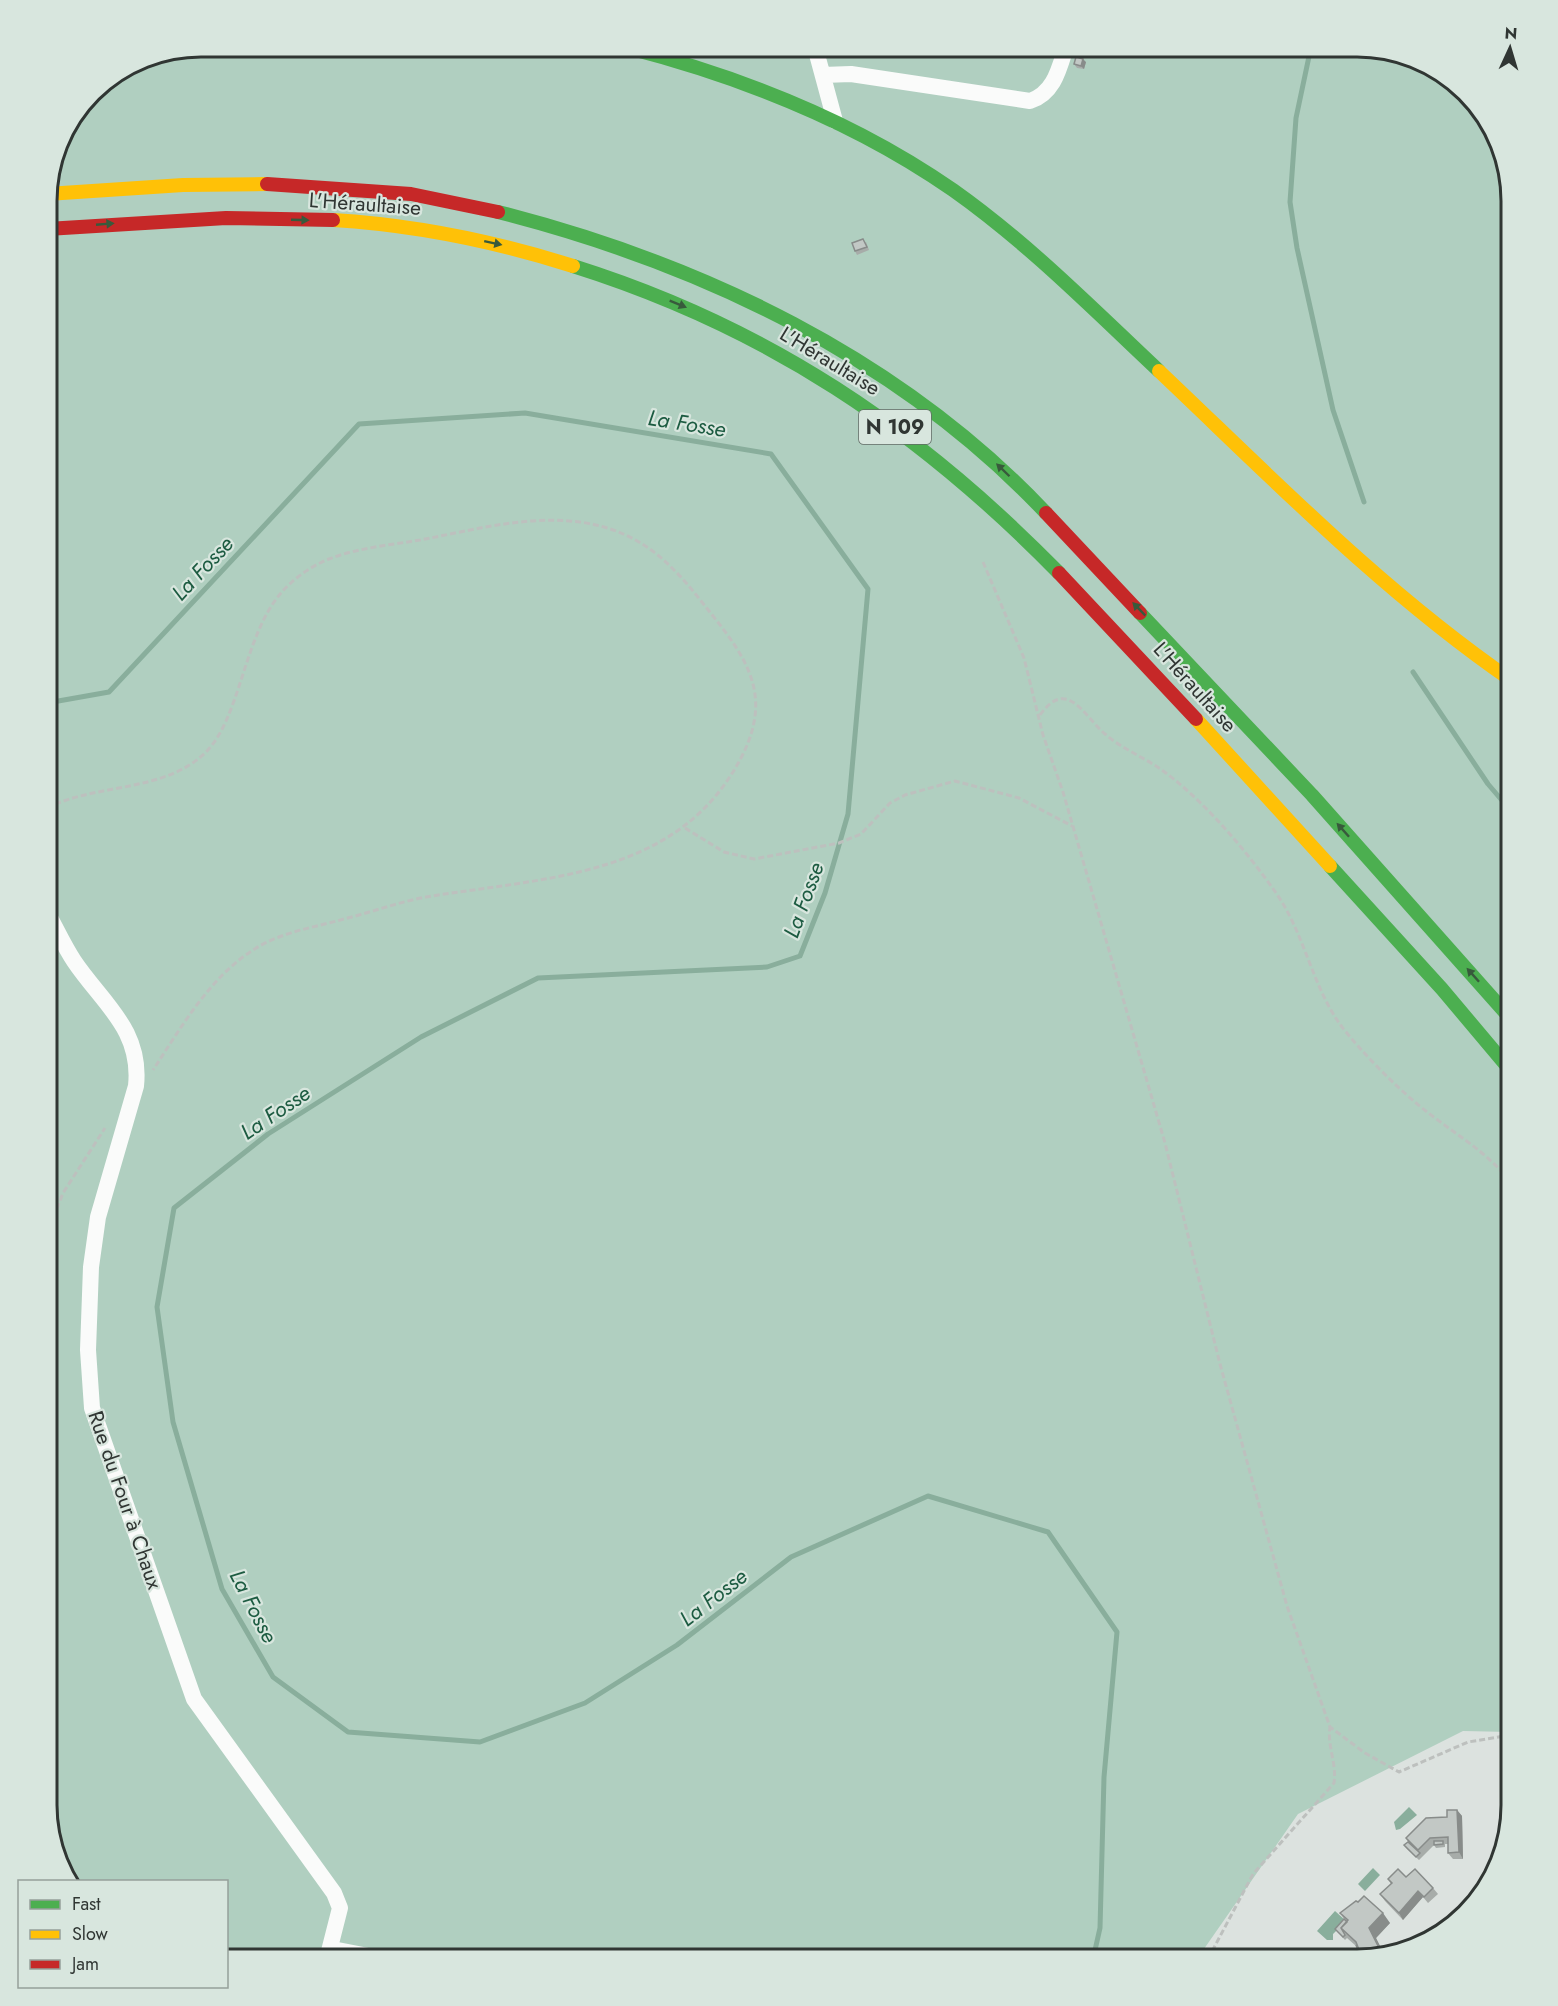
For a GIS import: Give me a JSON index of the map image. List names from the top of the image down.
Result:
{
  "streets": {
    "main road": ["L'Héraultaise", "N 109"],
    "street": ["Rue du Four à Chaux"]
  },
  "water": ["La Fosse"],
  "legend": ["Fast", "Slow", "Jam"],
  "north": "top"
}
